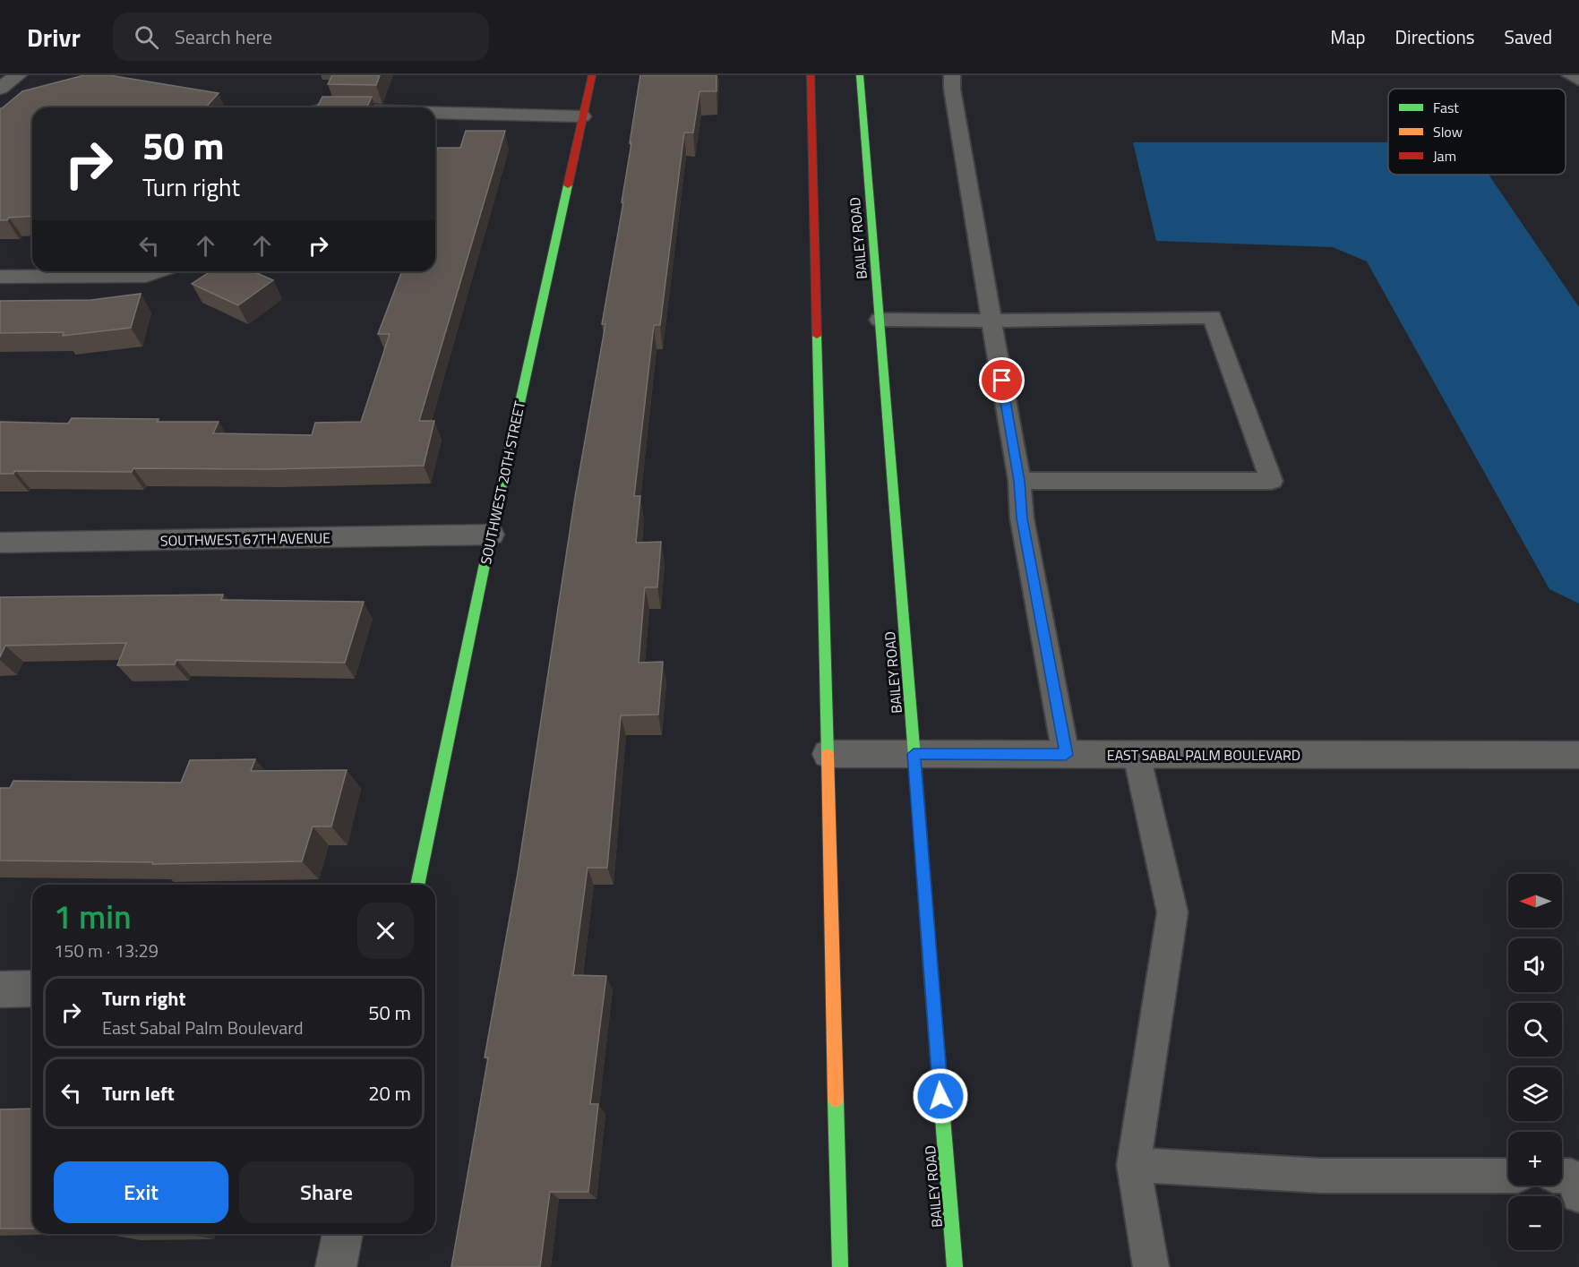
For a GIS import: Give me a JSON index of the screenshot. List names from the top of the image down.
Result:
{
  "streets": {
    "street": [
      "BAILEY ROAD",
      "SOUTHWEST 20TH STREET",
      "SOUTHWEST 67TH AVENUE",
      "EAST SABAL PALM BOULEVARD"
    ]
  },
  "crossings": [
    ["BAILEY ROAD", "EAST SABAL PALM BOULEVARD"],
    ["SOUTHWEST 20TH STREET", "SOUTHWEST 67TH AVENUE"]
  ],
  "legend": ["Fast", "Slow", "Jam"],
  "north": "left",
  "page": {
    "header": "Drivr",
    "search": "Search here",
    "nav": ["Map", "Directions", "Saved"],
    "turn": ["50 m", "Turn right"],
    "map_buttons": ["+", "−"],
    "heading": ["1 min", "150 m · 13:29"],
    "list": [
      {
        "name": "Turn right",
        "note": "East Sabal Palm Boulevard",
        "value": "50 m"
      },
      {
        "name": "Turn left",
        "value": "20 m"
      }
    ],
    "buttons": ["Exit", "Share"]
  }
}
